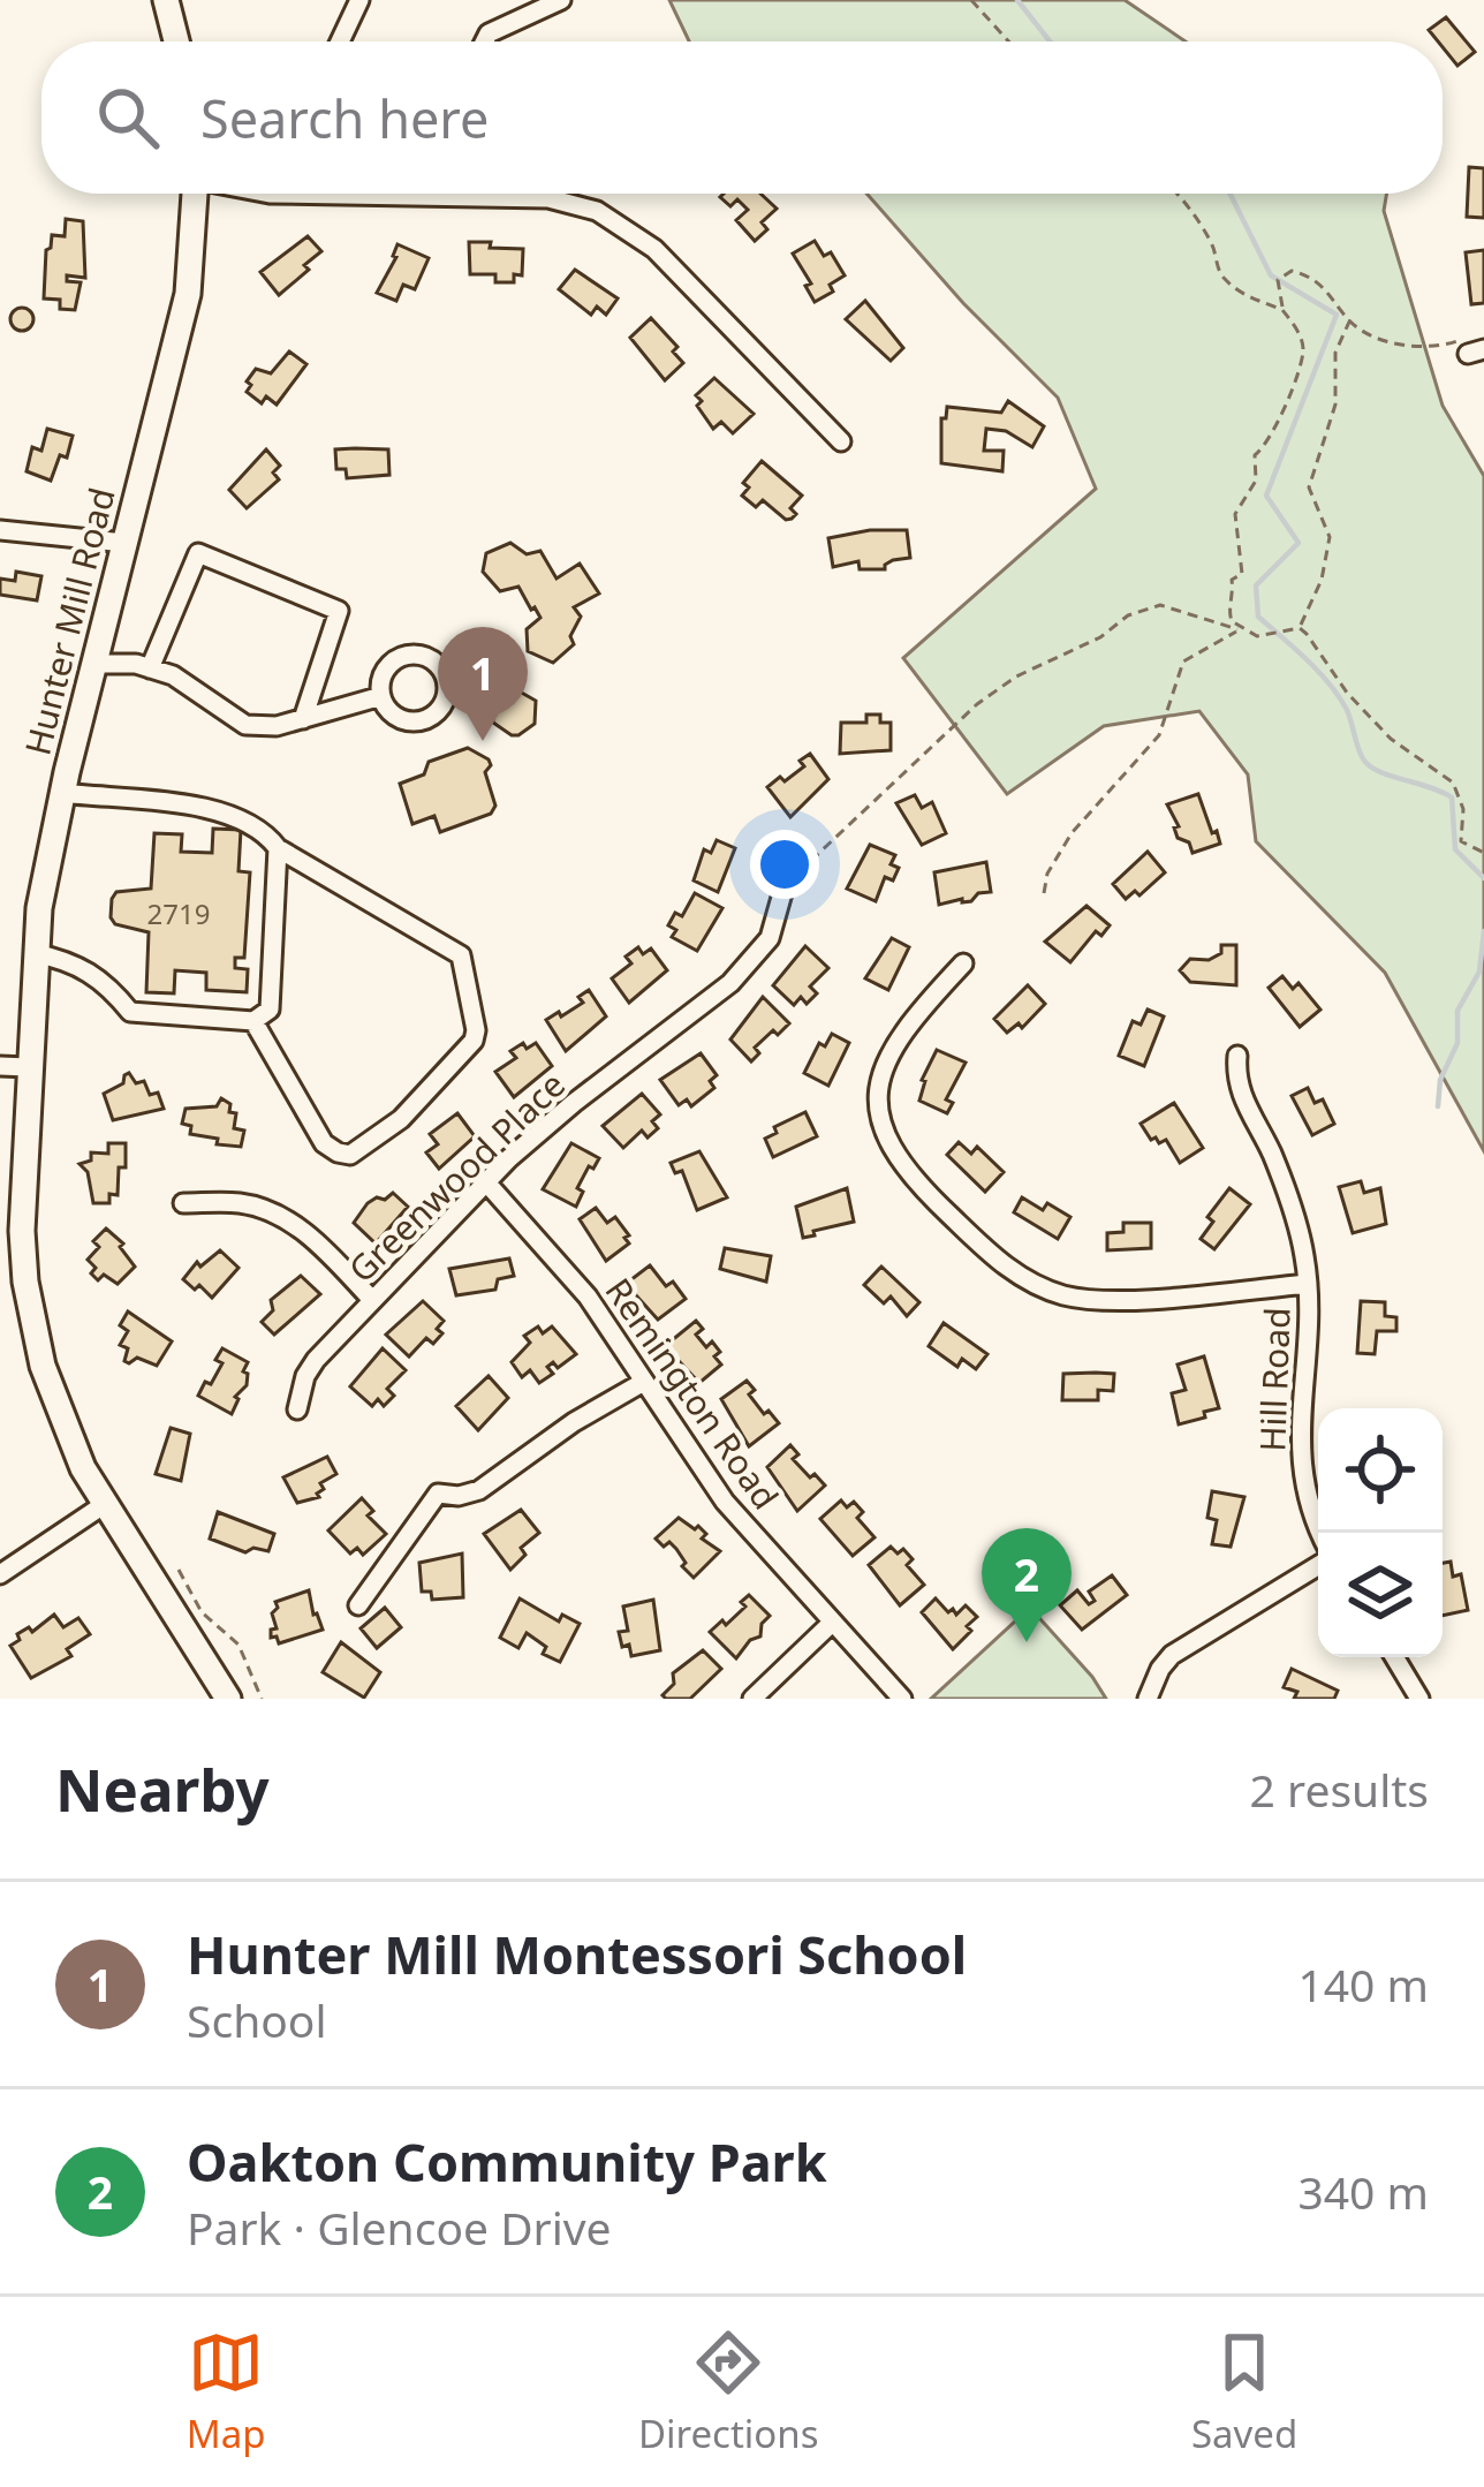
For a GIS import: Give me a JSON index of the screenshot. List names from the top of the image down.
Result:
{
  "streets": {
    "main road": ["Hunter Mill Road"],
    "street": ["Greenwood Place", "Hill Road", "Remington Road"]
  },
  "crossings": [
    ["Greenwood Place", "Remington Road"]
  ],
  "house_numbers": ["2719"],
  "page": {
    "search": "Search here",
    "pins": ["1", "2"],
    "heading": ["Nearby", "2 results"],
    "list": [
      {
        "mark": "1",
        "name": "Hunter Mill Montessori School",
        "note": "School",
        "value": "140 m"
      },
      {
        "mark": "2",
        "name": "Oakton Community Park",
        "note": "Park · Glencoe Drive",
        "value": "340 m"
      }
    ],
    "nav": ["Map", "Directions", "Saved"]
  }
}
